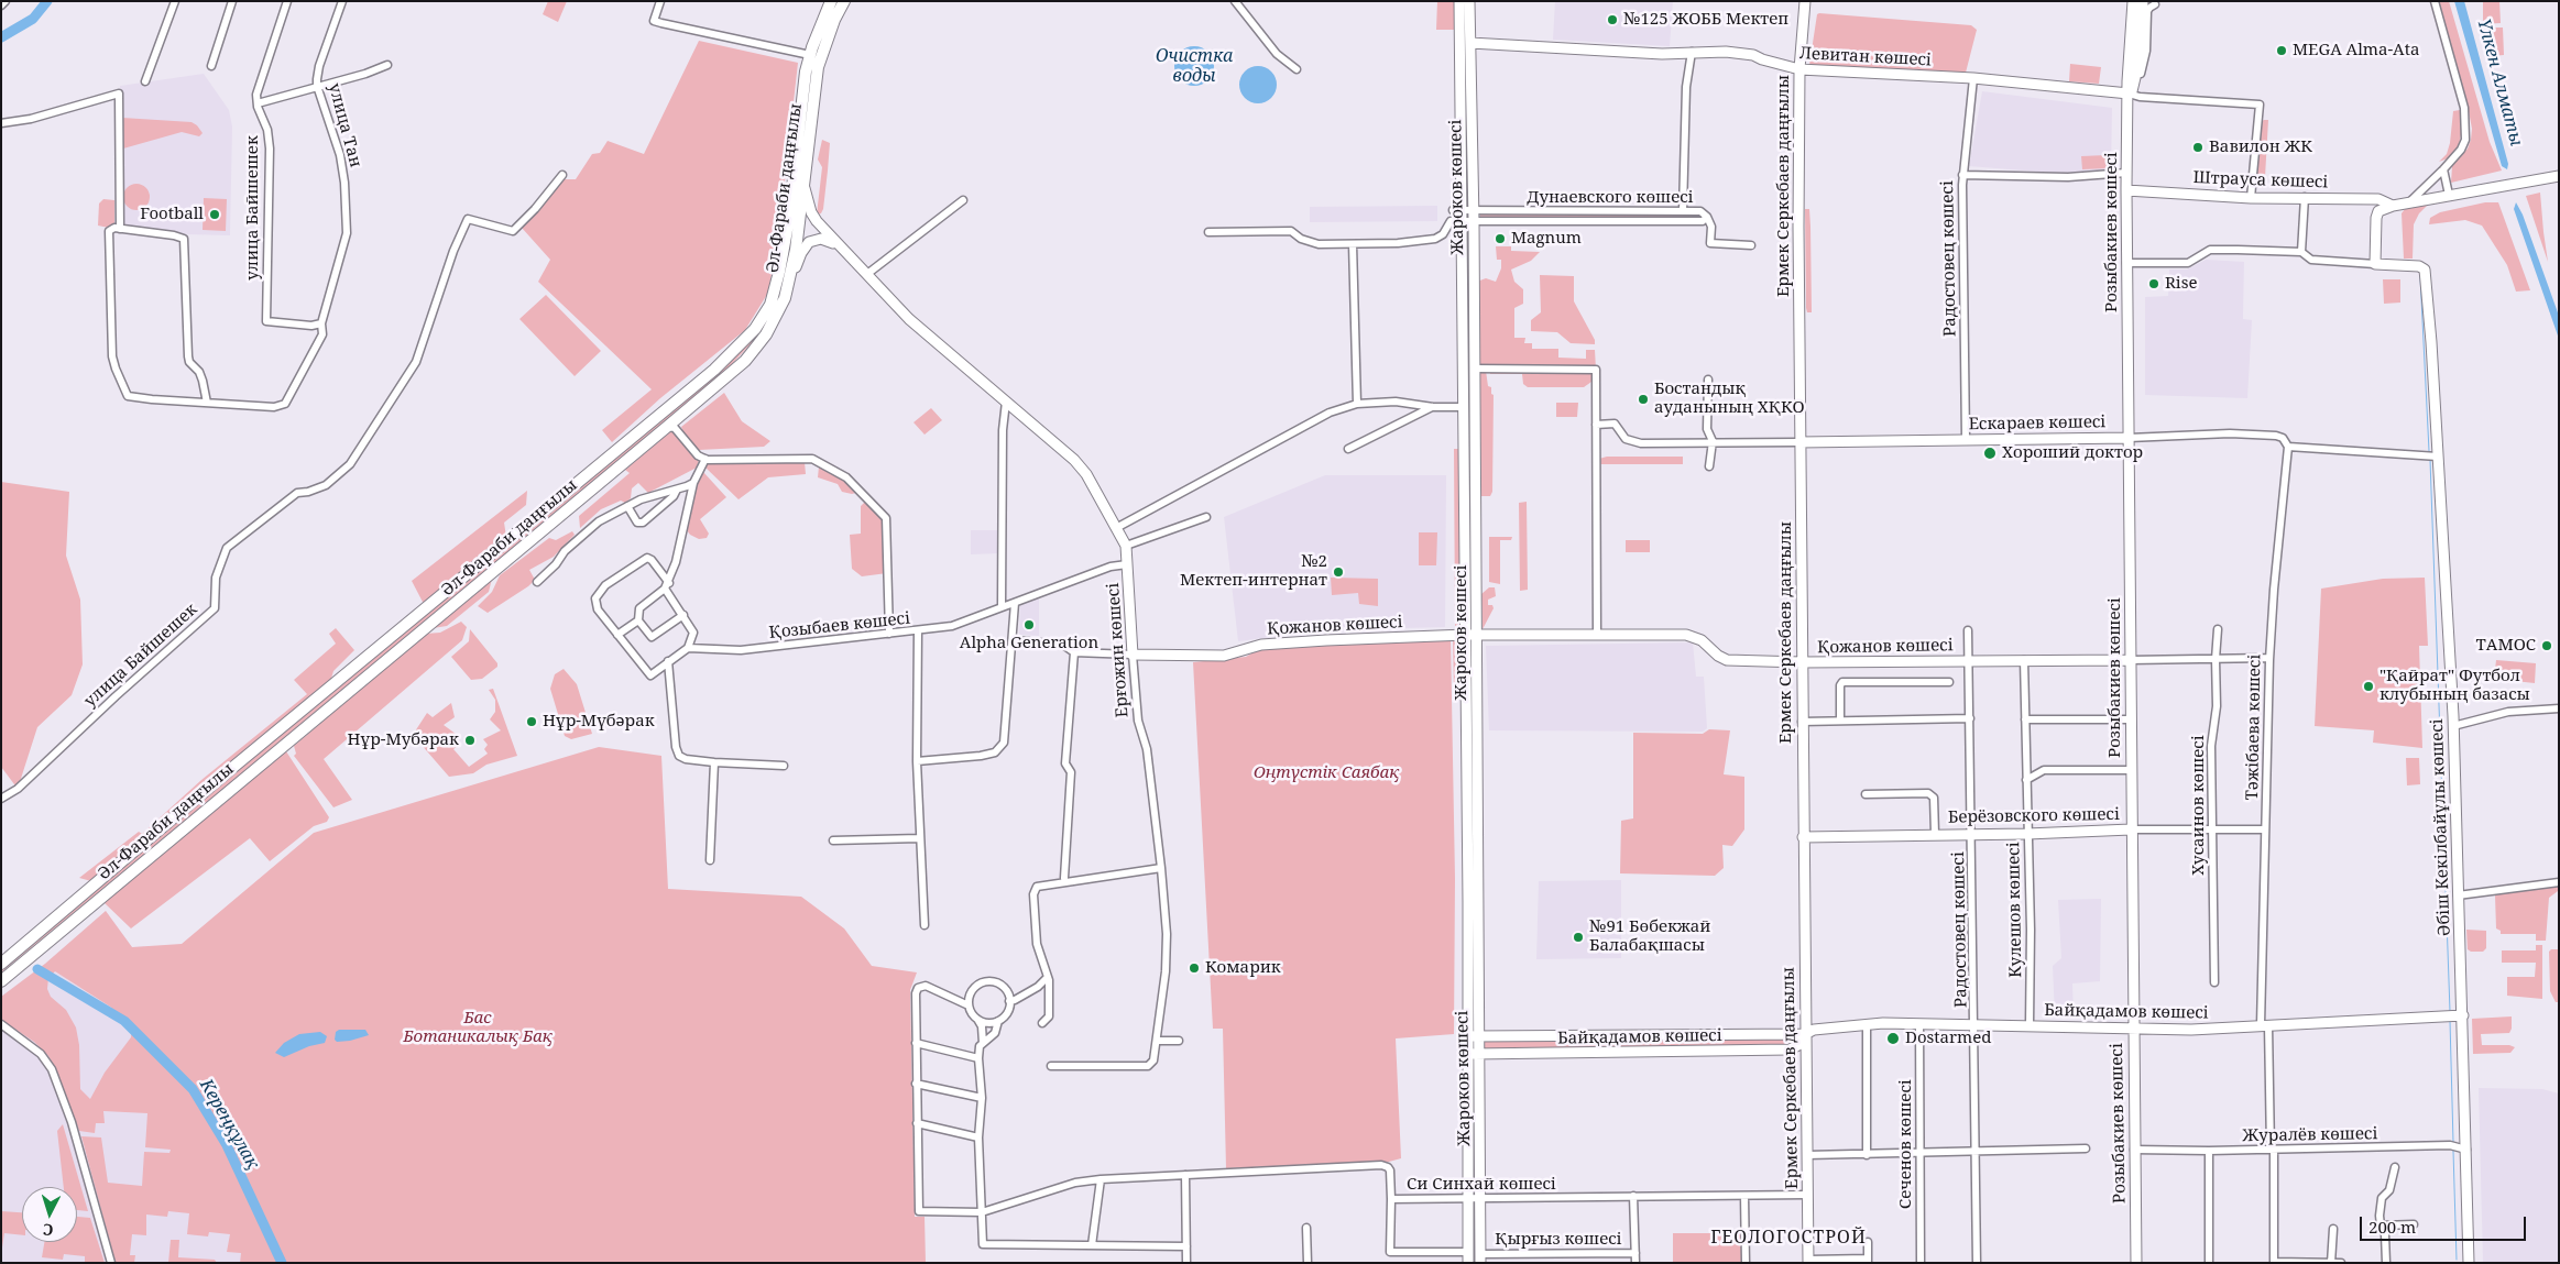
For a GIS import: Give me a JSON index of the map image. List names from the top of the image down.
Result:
{
  "streets": {
    "main road": ["Әл-Фараби даңғылы"],
    "street": [
      "Левитан көшесі",
      "улица Тан",
      "Штрауса көшесі",
      "Ермек Серкебаев даңғылы",
      "Жароков көшесі",
      "Дунаевского көшесі",
      "улица Байшешек",
      "Розыбакиев көшесі",
      "Радостовец көшесі",
      "Ескараев көшесі",
      "Қозыбаев көшесі",
      "Қожанов көшесі",
      "Ерғожин көшесі",
      "Тәжібаева көшесі",
      "Хусаинов көшесі",
      "Берёзовского көшесі",
      "Әбіш Кекілбайұлы көшесі",
      "Кулешов көшесі",
      "Байқадамов көшесі",
      "Журалёв көшесі",
      "Сеченов көшесі",
      "Си Синхай көшесі",
      "Қырғыз көшесі"
    ]
  },
  "crossings": [
    ["Левитан көшесі", "Ермек Серкебаев даңғылы"],
    ["Левитан көшесі", "Жароков көшесі"],
    ["Левитан көшесі", "Розыбакиев көшесі"],
    ["Левитан көшесі", "Радостовец көшесі"],
    ["улица Тан", "улица Байшешек"],
    ["Штрауса көшесі", "Розыбакиев көшесі"],
    ["Ермек Серкебаев даңғылы", "Ескараев көшесі"],
    ["Ермек Серкебаев даңғылы", "Қожанов көшесі"],
    ["Ермек Серкебаев даңғылы", "Берёзовского көшесі"],
    ["Ермек Серкебаев даңғылы", "Байқадамов көшесі"],
    ["Ермек Серкебаев даңғылы", "Си Синхай көшесі"],
    ["Жароков көшесі", "Дунаевского көшесі"],
    ["Жароков көшесі", "Қожанов көшесі"],
    ["Жароков көшесі", "Байқадамов көшесі"],
    ["Жароков көшесі", "Си Синхай көшесі"],
    ["Жароков көшесі", "Қырғыз көшесі"],
    ["Әл-Фараби даңғылы", "Ерғожин көшесі"],
    ["Розыбакиев көшесі", "Ескараев көшесі"],
    ["Розыбакиев көшесі", "Қожанов көшесі"],
    ["Розыбакиев көшесі", "Берёзовского көшесі"],
    ["Розыбакиев көшесі", "Байқадамов көшесі"],
    ["Розыбакиев көшесі", "Журалёв көшесі"],
    ["Радостовец көшесі", "Ескараев көшесі"],
    ["Радостовец көшесі", "Қожанов көшесі"],
    ["Радостовец көшесі", "Берёзовского көшесі"],
    ["Радостовец көшесі", "Байқадамов көшесі"],
    ["Ескараев көшесі", "Тәжібаева көшесі"],
    ["Қозыбаев көшесі", "Ерғожин көшесі"],
    ["Қожанов көшесі", "Ерғожин көшесі"],
    ["Қожанов көшесі", "Тәжібаева көшесі"],
    ["Қожанов көшесі", "Хусаинов көшесі"],
    ["Қожанов көшесі", "Кулешов көшесі"],
    ["Тәжібаева көшесі", "Берёзовского көшесі"],
    ["Тәжібаева көшесі", "Байқадамов көшесі"],
    ["Тәжібаева көшесі", "Журалёв көшесі"],
    ["Хусаинов көшесі", "Берёзовского көшесі"],
    ["Берёзовского көшесі", "Кулешов көшесі"],
    ["Әбіш Кекілбайұлы көшесі", "Байқадамов көшесі"],
    ["Әбіш Кекілбайұлы көшесі", "Журалёв көшесі"],
    ["Кулешов көшесі", "Байқадамов көшесі"],
    ["Байқадамов көшесі", "Сеченов көшесі"]
  ],
  "districts": ["ГЕОЛОГОСТРОЙ"],
  "water": ["Очистка воды", "Үлкен Алматы", "Кереңқұлақ"],
  "parks": ["Оңтүстік Саябақ", "Бас Ботаникалық Бақ"],
  "places": [
    "№125 ЖОББ Мектеп",
    "MEGA Alma-Ata",
    "Вавилон ЖК",
    "Football",
    "Magnum",
    "Rise",
    "Бостандық ауданының ХҚКО",
    "Хороший доктор",
    "№2 Мектеп-интернат",
    "Alpha Generation",
    "ТАМОС",
    "\"Қайрат\" Футбол клубының базасы",
    "Нұр-Мүбәрак",
    "Нұр-Мубәрак",
    "№91 Бөбекжай Балабақшасы",
    "Комарик",
    "Dostarmed"
  ],
  "scale_bar": "200 m",
  "north": "bottom"
}
